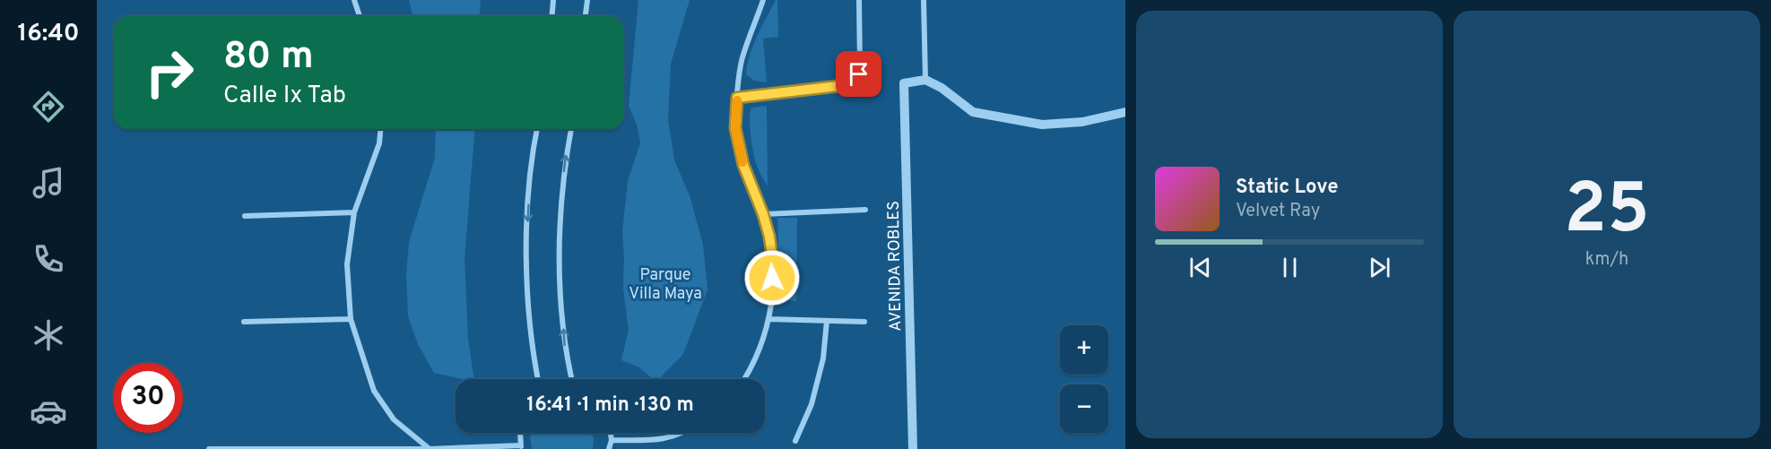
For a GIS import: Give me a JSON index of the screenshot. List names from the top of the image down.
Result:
{
  "streets": {
    "street": ["AVENIDA ROBLES"]
  },
  "parks": ["Parque Villa Maya"],
  "page": {
    "tabs": "16:40",
    "tile": ["25", "km/h"],
    "turn": ["80 m", "Calle Ix Tab"],
    "song": ["Static Love", "Velvet Ray"],
    "map_buttons": ["+", "−"],
    "limit": "30",
    "trip": "16:41 · 1 min · 130 m"
  }
}
